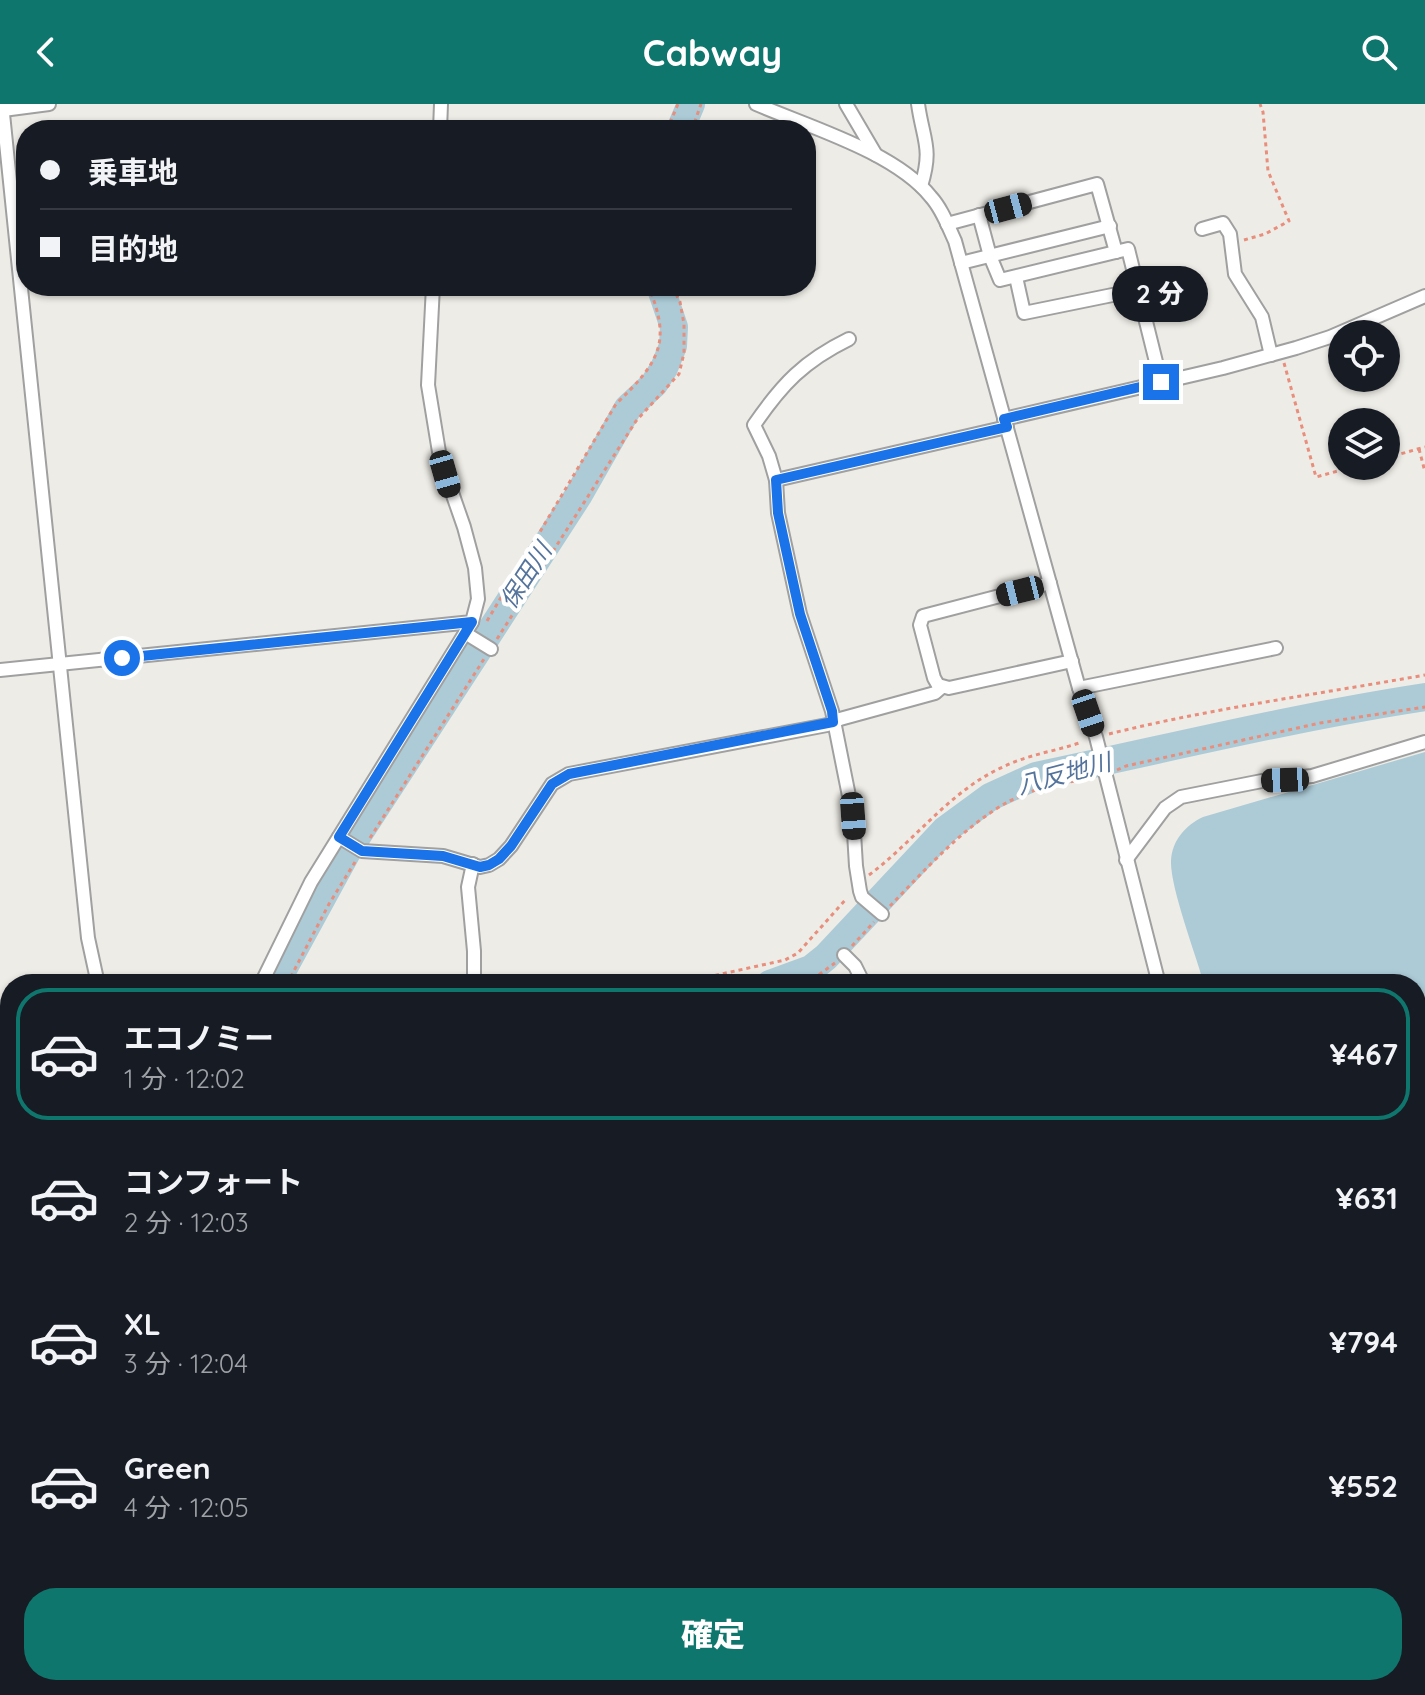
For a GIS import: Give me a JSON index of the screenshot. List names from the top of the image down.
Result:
{
  "water": ["保田川", "八反地川"],
  "page": {
    "header": "Cabway",
    "banner": ["乗車地", "目的地"],
    "bubble": "2 分",
    "list": [
      {
        "name": "エコノミー",
        "note": "1 分 · 12:02",
        "value": "¥467"
      },
      {
        "name": "コンフォート",
        "note": "2 分 · 12:03",
        "value": "¥631"
      },
      {
        "name": "XL",
        "note": "3 分 · 12:04",
        "value": "¥794"
      },
      {
        "name": "Green",
        "note": "4 分 · 12:05",
        "value": "¥552"
      }
    ],
    "buttons": "確定"
  }
}
